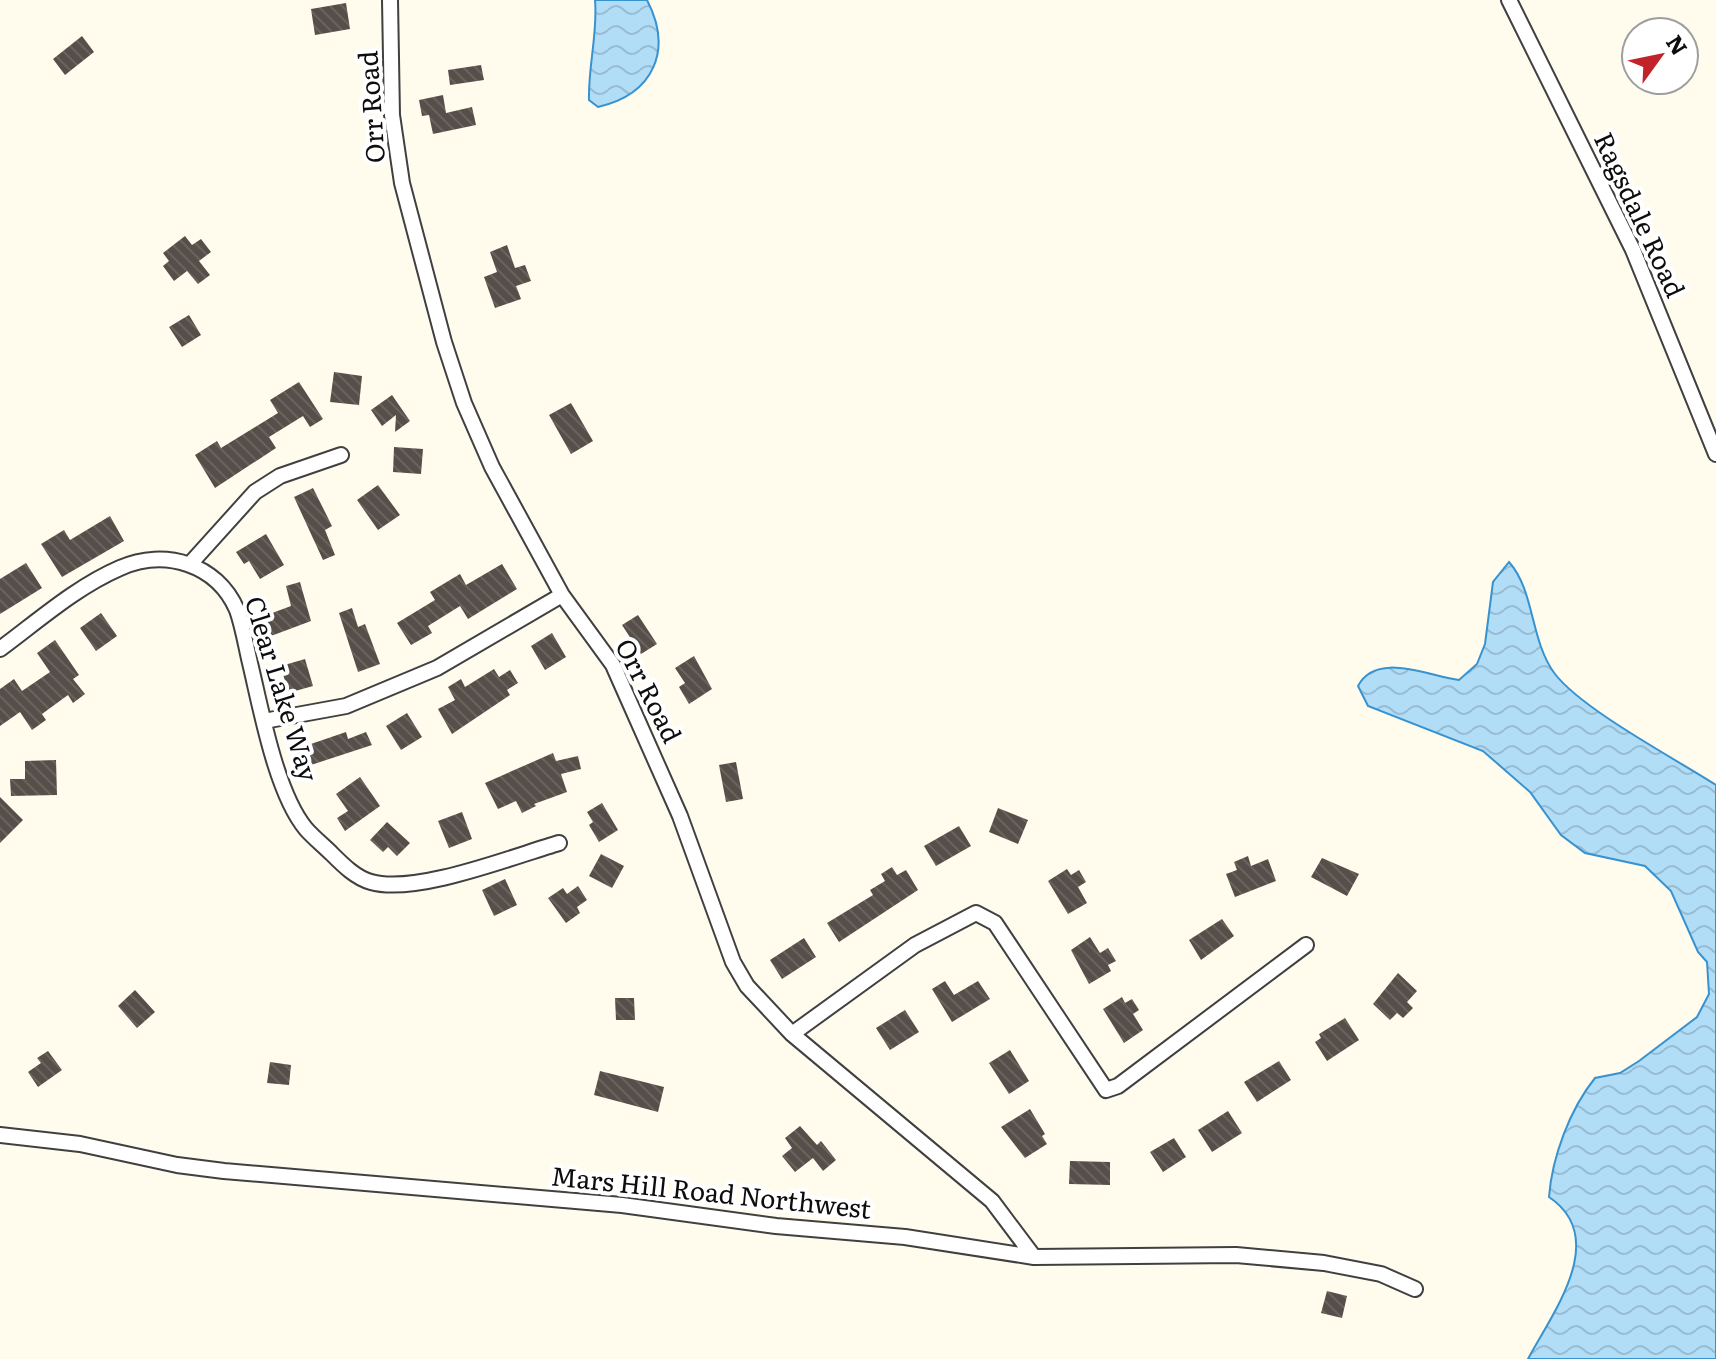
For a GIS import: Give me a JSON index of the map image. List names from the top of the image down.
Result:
{
  "streets": {
    "street": [
      "Orr Road",
      "Ragsdale Road",
      "Clear Lake Way",
      "Mars Hill Road Northwest"
    ]
  },
  "crossings": [
    ["Orr Road", "Mars Hill Road Northwest"]
  ],
  "north": "top right"
}
